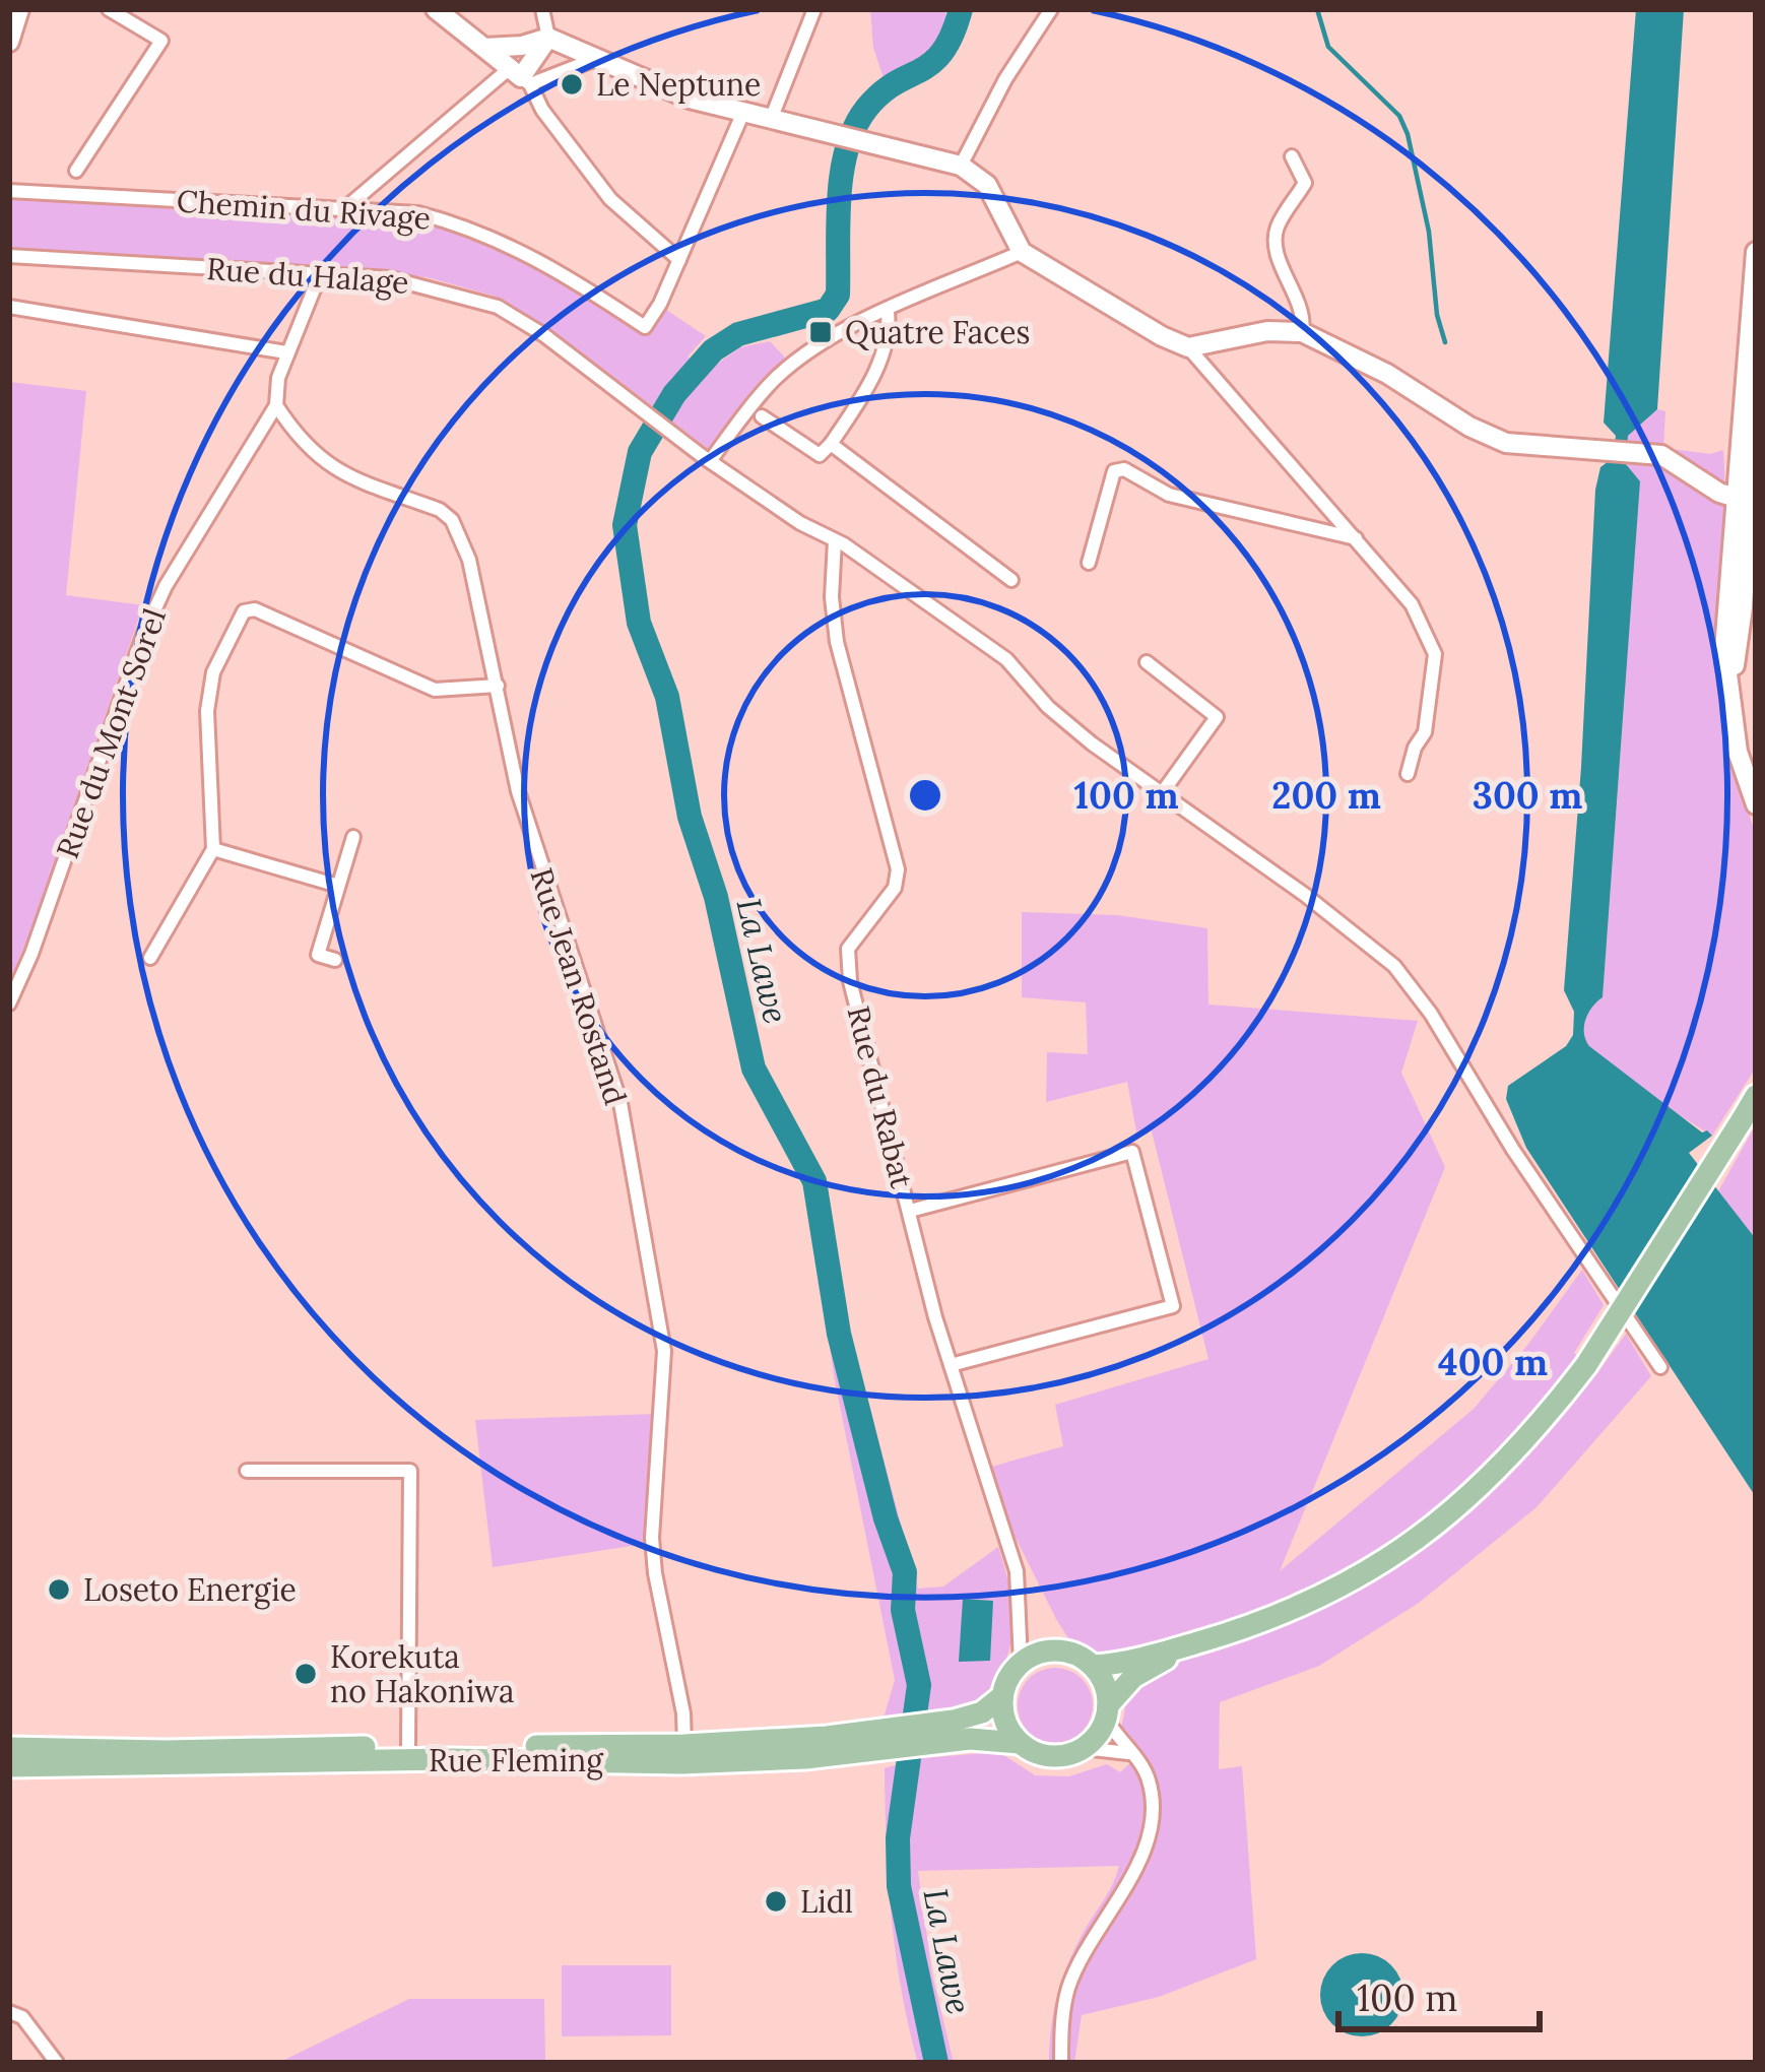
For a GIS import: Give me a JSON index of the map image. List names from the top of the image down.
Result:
{
  "streets": {
    "main road": ["Rue Fleming"],
    "street": [
      "Chemin du Rivage",
      "Rue du Halage",
      "Rue du Mont Sorel",
      "Rue Jean Rostand",
      "Rue du Rabat"
    ]
  },
  "crossings": [
    ["Rue du Halage", "Rue du Mont Sorel"],
    ["Rue du Halage", "Rue du Rabat"],
    ["Rue du Mont Sorel", "Rue Jean Rostand"],
    ["Rue Jean Rostand", "Rue Fleming"],
    ["Rue du Rabat", "Rue Fleming"]
  ],
  "water": ["La Lawe"],
  "places": {
    "other": [
      "Le Neptune",
      "Loseto Energie",
      "Korekuta no Hakoniwa",
      "Lidl"
    ],
    "transit": ["Quatre Faces"]
  },
  "scale_bar": "100 m",
  "rings": [
    "100 m",
    "200 m",
    "300 m",
    "400 m"
  ]
}
